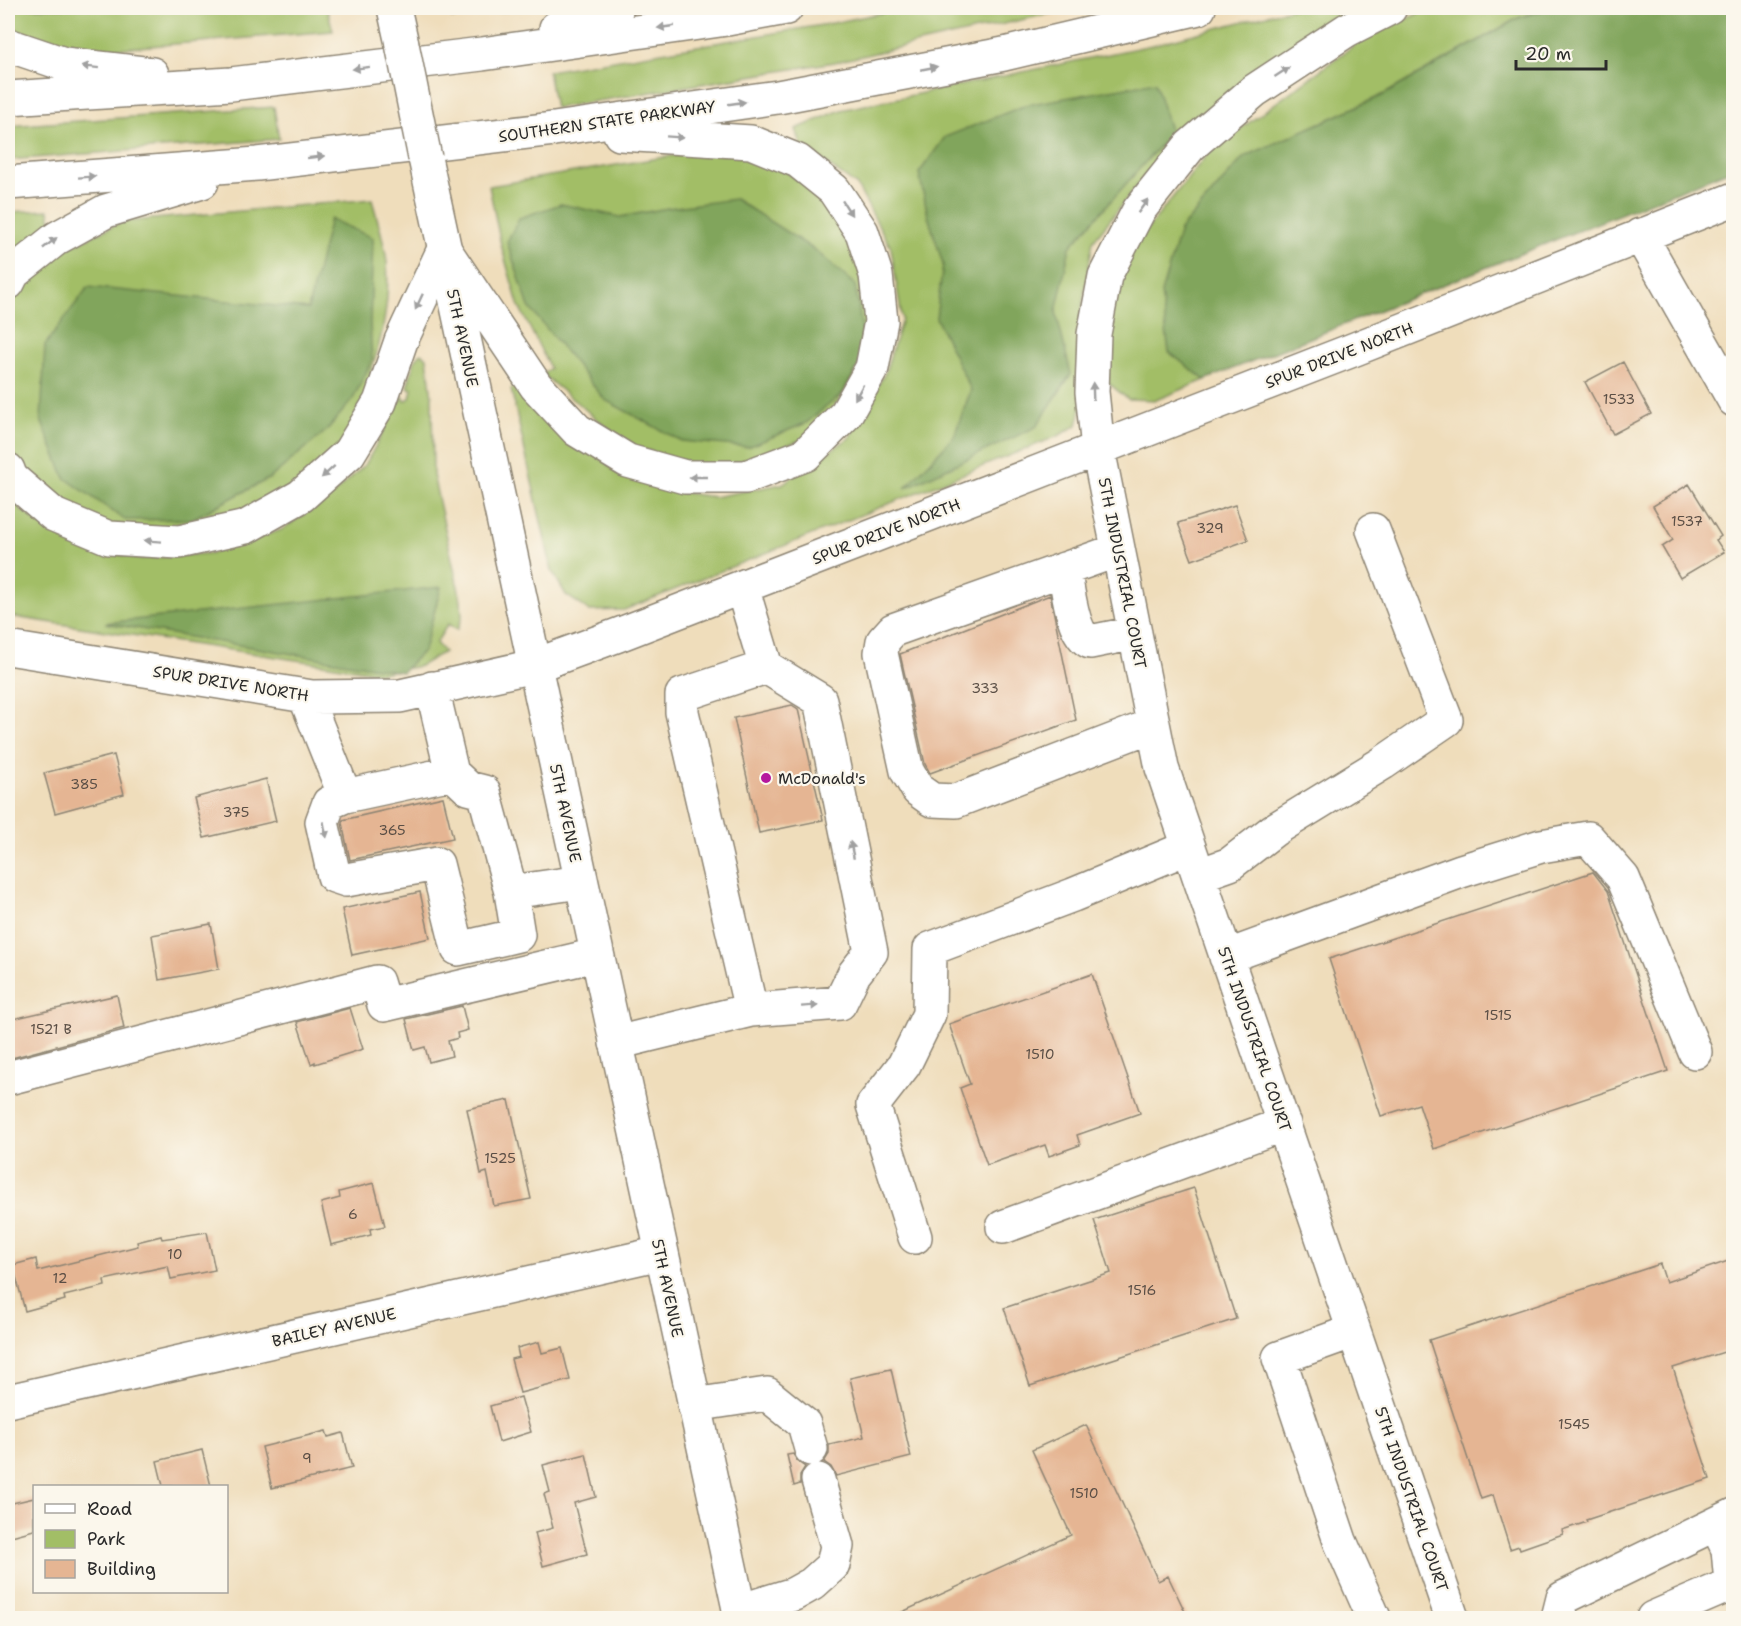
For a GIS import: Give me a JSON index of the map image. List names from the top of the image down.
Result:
{
  "streets": {
    "main road": [
      "SOUTHERN STATE PARKWAY",
      "5TH AVENUE",
      "SPUR DRIVE NORTH",
      "5TH INDUSTRIAL COURT",
      "BAILEY AVENUE"
    ]
  },
  "crossings": [
    ["5TH AVENUE", "SPUR DRIVE NORTH"],
    ["5TH AVENUE", "BAILEY AVENUE"],
    ["SPUR DRIVE NORTH", "5TH INDUSTRIAL COURT"]
  ],
  "places": ["McDonald's"],
  "house_numbers": [
    "1533",
    "1537",
    "329",
    "333",
    "385",
    "375",
    "365",
    "1515",
    "1521 B",
    "1510",
    "1525",
    "6",
    "10",
    "12",
    "1516",
    "1545",
    "9",
    "1510"
  ],
  "legend": ["Road", "Park", "Building"],
  "scale_bar": "20 m"
}
